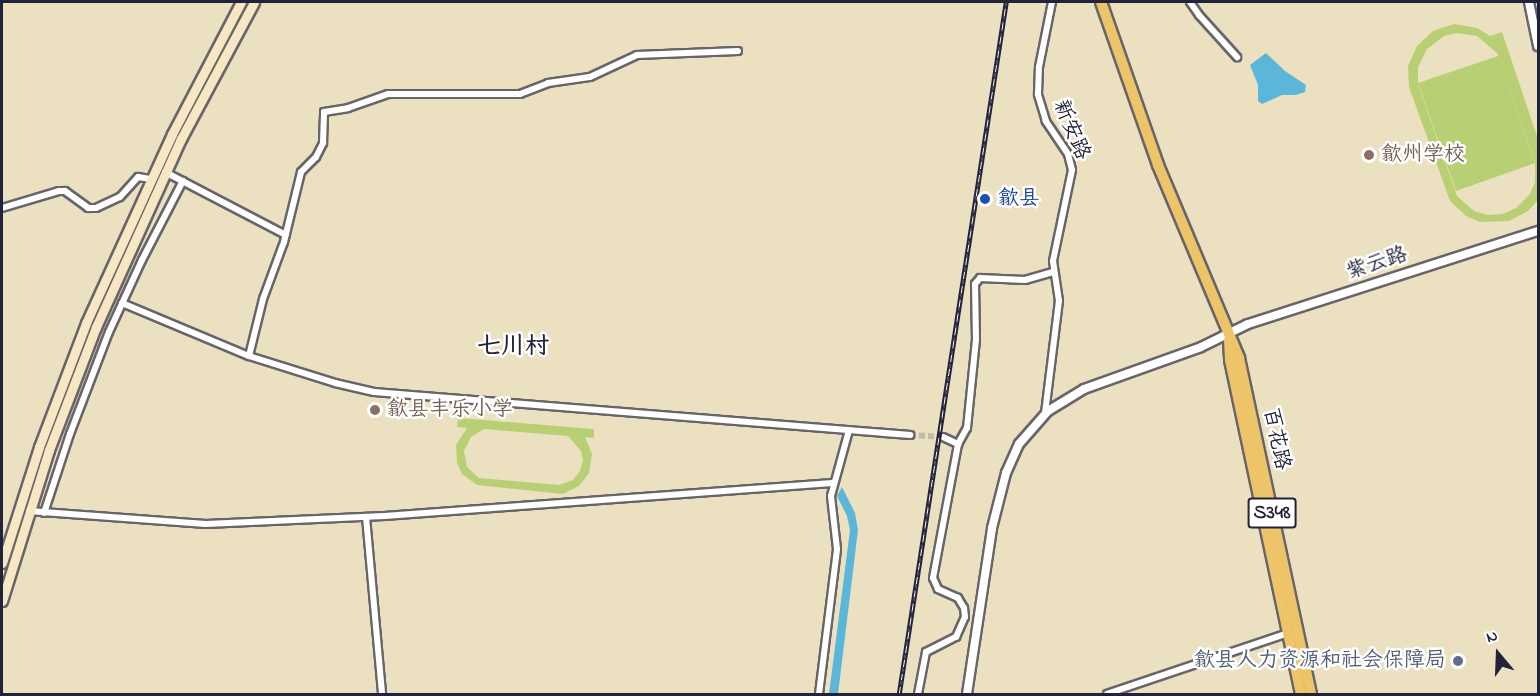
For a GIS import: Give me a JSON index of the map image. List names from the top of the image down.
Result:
{
  "streets": {
    "main road": ["百花路", "S348"],
    "street": ["新安路", "紫云路"]
  },
  "crossings": [
    ["新安路", "紫云路"],
    ["紫云路", "百花路"]
  ],
  "districts": ["七川村"],
  "places": [
    "歙州学校",
    "歙县",
    "歙县丰乐小学",
    "歙县人力资源和社会保障局"
  ],
  "north": "top"
}
